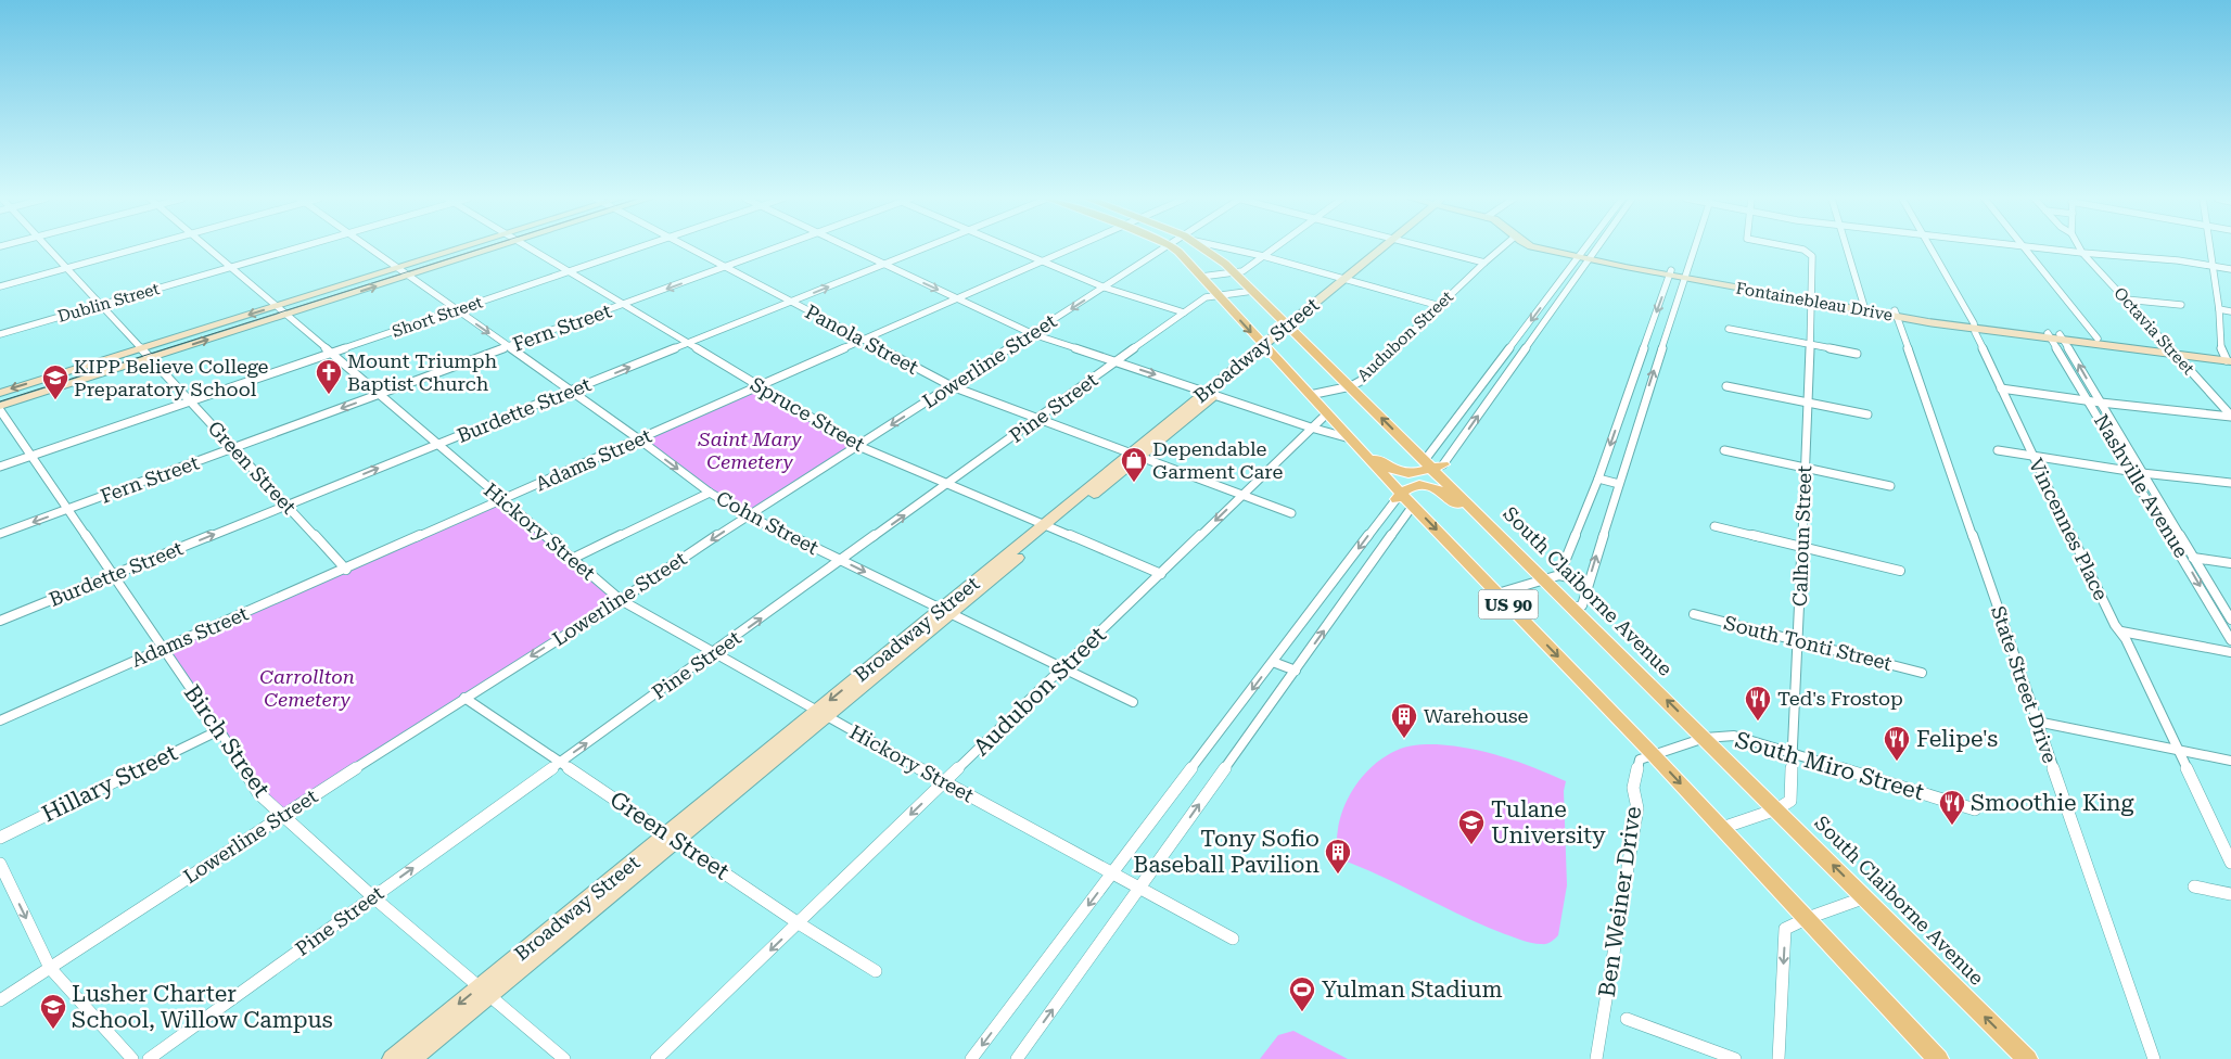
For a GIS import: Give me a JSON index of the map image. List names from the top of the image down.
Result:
{
  "streets": {
    "main road": ["South Claiborne Avenue", "US 90"],
    "street": [
      "Fontainebleau Drive",
      "Dublin Street",
      "Short Street",
      "Fern Street",
      "Octavia Street",
      "Audubon Street",
      "Panola Street",
      "Broadway Street",
      "Lowerline Street",
      "Pine Street",
      "Burdette Street",
      "Spruce Street",
      "Adams Street",
      "Green Street",
      "Nashville Avenue",
      "Cohn Street",
      "Vincennes Place",
      "Hickory Street",
      "Calhoun Street",
      "South Tonti Street",
      "State Street Drive",
      "Birch Street",
      "South Miro Street",
      "Hillary Street",
      "Ben Weiner Drive"
    ]
  },
  "crossings": [
    ["Fontainebleau Drive", "Octavia Street"],
    ["Fontainebleau Drive", "Nashville Avenue"],
    ["Fontainebleau Drive", "Vincennes Place"],
    ["Fontainebleau Drive", "Calhoun Street"],
    ["Fontainebleau Drive", "State Street Drive"],
    ["Dublin Street", "Green Street"],
    ["Dublin Street", "Hickory Street"],
    ["Short Street", "Spruce Street"],
    ["Short Street", "Green Street"],
    ["Short Street", "Cohn Street"],
    ["Short Street", "Hickory Street"],
    ["Short Street", "Birch Street"],
    ["Fern Street", "Panola Street"],
    ["Fern Street", "Spruce Street"],
    ["Fern Street", "Green Street"],
    ["Fern Street", "Cohn Street"],
    ["Fern Street", "Hickory Street"],
    ["Fern Street", "Birch Street"],
    ["Audubon Street", "Panola Street"],
    ["Audubon Street", "Spruce Street"],
    ["Audubon Street", "Green Street"],
    ["Audubon Street", "Cohn Street"],
    ["Audubon Street", "Hickory Street"],
    ["Audubon Street", "South Claiborne Avenue"],
    ["Audubon Street", "US 90"],
    ["Panola Street", "Broadway Street"],
    ["Panola Street", "Lowerline Street"],
    ["Panola Street", "Pine Street"],
    ["Panola Street", "Burdette Street"],
    ["Panola Street", "Adams Street"],
    ["Broadway Street", "Spruce Street"],
    ["Broadway Street", "Green Street"],
    ["Broadway Street", "Cohn Street"],
    ["Broadway Street", "Hickory Street"],
    ["Broadway Street", "South Claiborne Avenue"],
    ["Broadway Street", "US 90"],
    ["Broadway Street", "Birch Street"],
    ["Lowerline Street", "Spruce Street"],
    ["Lowerline Street", "Green Street"],
    ["Lowerline Street", "Cohn Street"],
    ["Lowerline Street", "Hickory Street"],
    ["Lowerline Street", "Birch Street"],
    ["Pine Street", "Spruce Street"],
    ["Pine Street", "Green Street"],
    ["Pine Street", "Cohn Street"],
    ["Pine Street", "Hickory Street"],
    ["Pine Street", "South Claiborne Avenue"],
    ["Pine Street", "US 90"],
    ["Pine Street", "Birch Street"],
    ["Burdette Street", "Spruce Street"],
    ["Burdette Street", "Green Street"],
    ["Burdette Street", "Cohn Street"],
    ["Burdette Street", "Hickory Street"],
    ["Burdette Street", "Birch Street"],
    ["Spruce Street", "Adams Street"],
    ["Adams Street", "Green Street"],
    ["Adams Street", "Cohn Street"],
    ["Adams Street", "Hickory Street"],
    ["Adams Street", "Birch Street"],
    ["Calhoun Street", "South Claiborne Avenue"],
    ["Calhoun Street", "South Tonti Street"],
    ["Calhoun Street", "South Miro Street"],
    ["South Claiborne Avenue", "South Miro Street"],
    ["US 90", "South Miro Street"],
    ["US 90", "Ben Weiner Drive"],
    ["Birch Street", "Hillary Street"],
    ["South Miro Street", "Ben Weiner Drive"]
  ],
  "one_way": [
    "Fern Street",
    "Audubon Street",
    "Lowerline Street",
    "Pine Street",
    "Burdette Street"
  ],
  "parks": ["Saint Mary Cemetery", "Carrollton Cemetery"],
  "places": {
    "church": ["Mount Triumph Baptist Church"],
    "school or university": ["KIPP Believe College Preparatory School", "Tulane University", "Lusher Charter School, Willow Campus"],
    "shop": ["Dependable Garment Care"],
    "restaurant": ["Ted's Frostop", "Felipe's", "Smoothie King"],
    "building": ["Warehouse", "Tony Sofio Baseball Pavilion"],
    "sports": ["Yulman Stadium"]
  }
}
